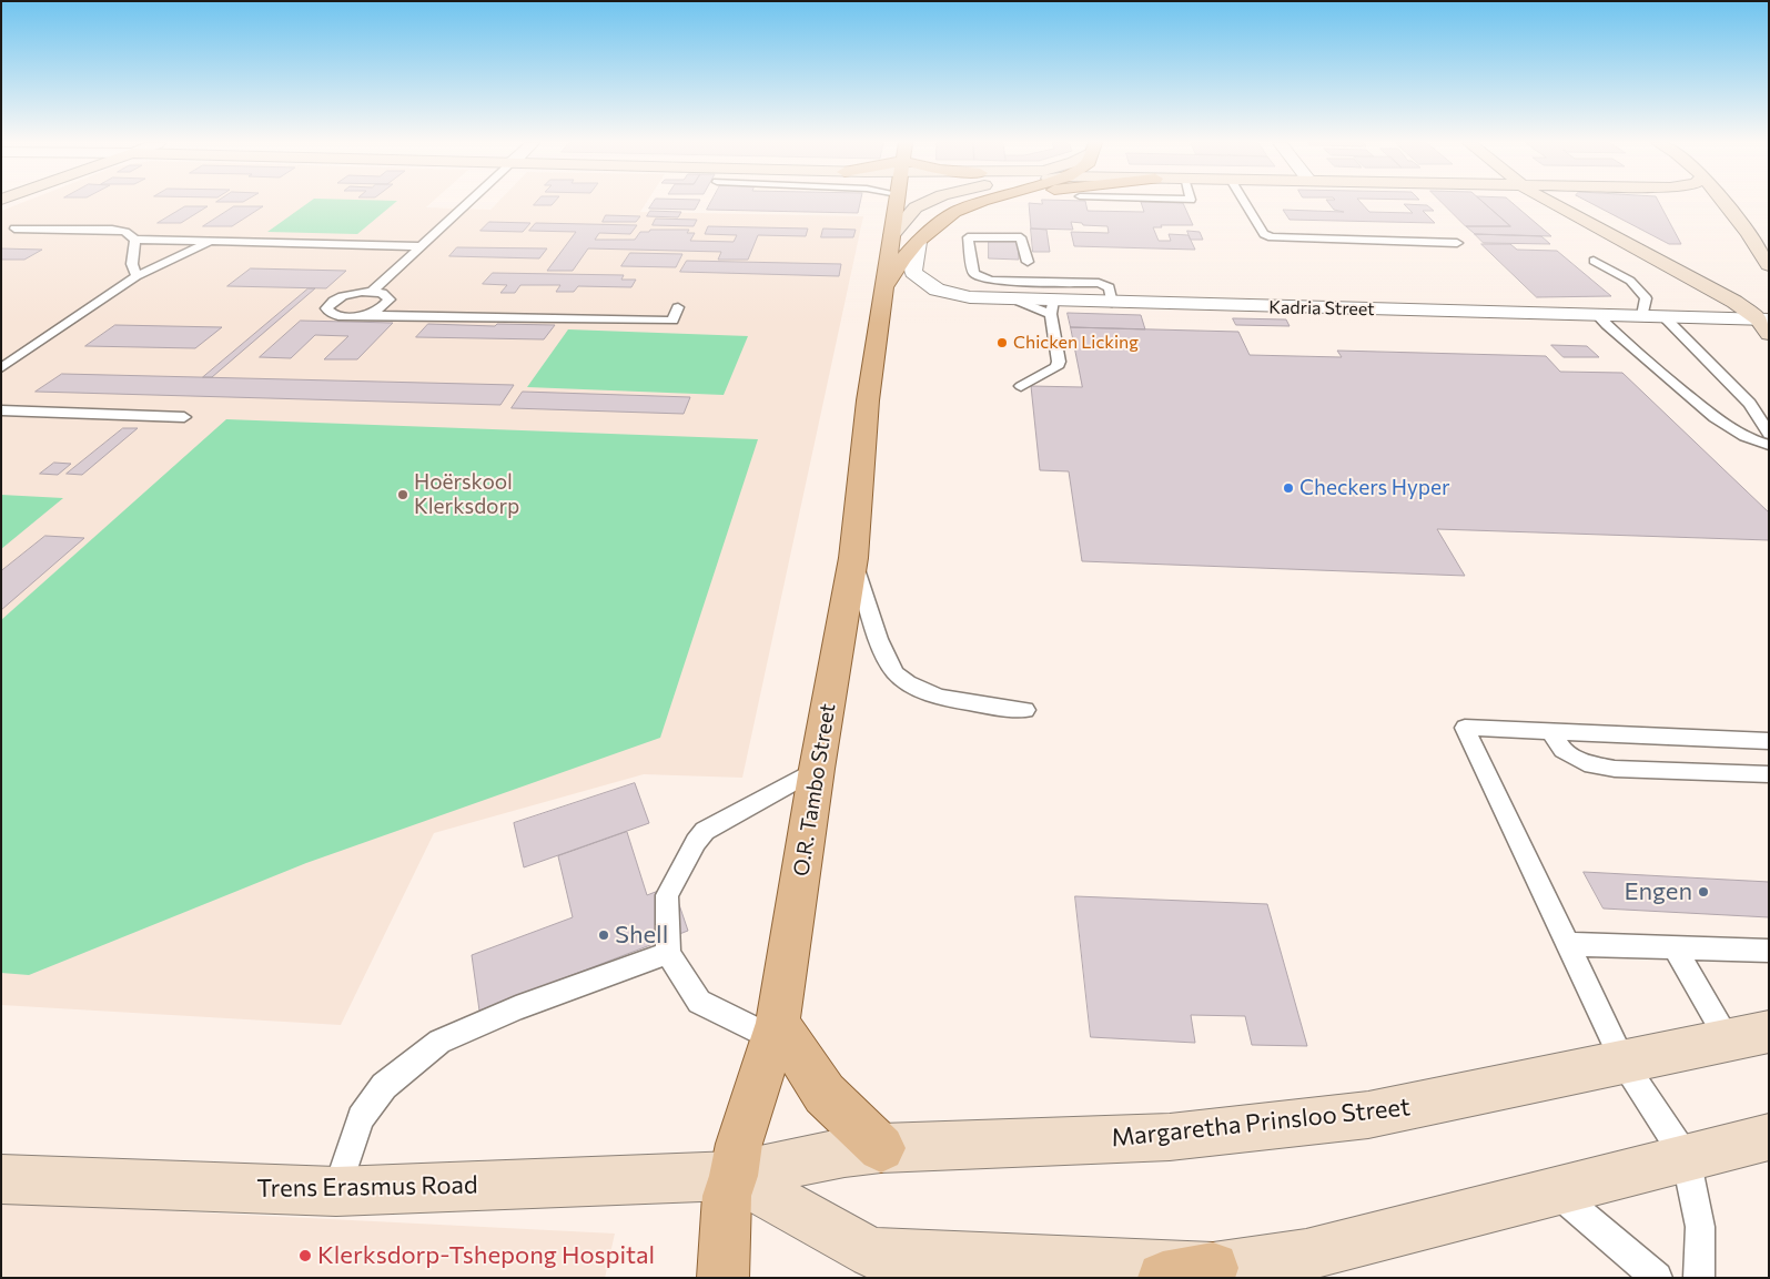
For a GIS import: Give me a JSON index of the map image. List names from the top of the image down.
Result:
{
  "streets": {
    "main road": ["O.R. Tambo Street"],
    "street": ["Kadria Street", "Margaretha Prinsloo Street", "Trens Erasmus Road"]
  },
  "crossings": [
    ["Kadria Street", "O.R. Tambo Street"],
    ["O.R. Tambo Street", "Trens Erasmus Road"],
    ["Margaretha Prinsloo Street", "Trens Erasmus Road"]
  ],
  "places": [
    "Chicken Licking",
    "Checkers Hyper",
    "Hoërskool Klerksdorp",
    "Engen",
    "Shell",
    "Klerksdorp-Tshepong Hospital"
  ]
}
